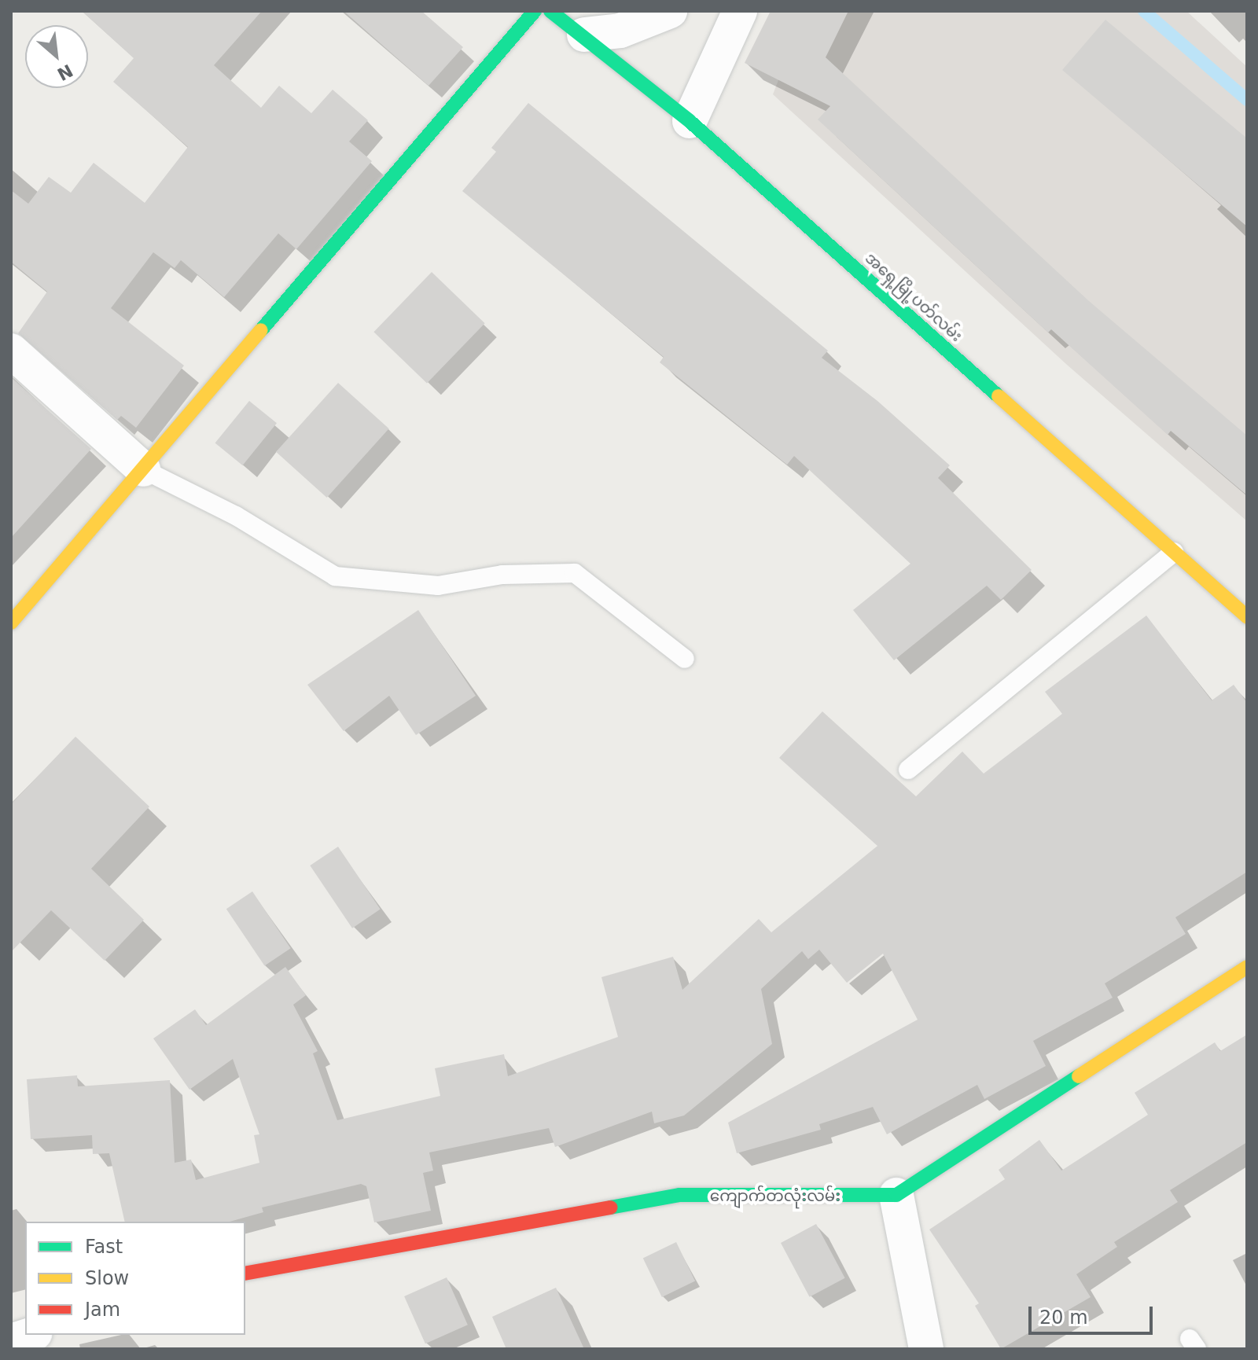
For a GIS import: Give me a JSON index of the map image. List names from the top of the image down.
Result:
{
  "streets": {
    "street": ["အရှေ့မြို့ပတ်လမ်း", "ကျောက်တလုံးလမ်း"]
  },
  "legend": ["Fast", "Slow", "Jam"],
  "scale_bar": "20 m",
  "north": "bottom right"
}
